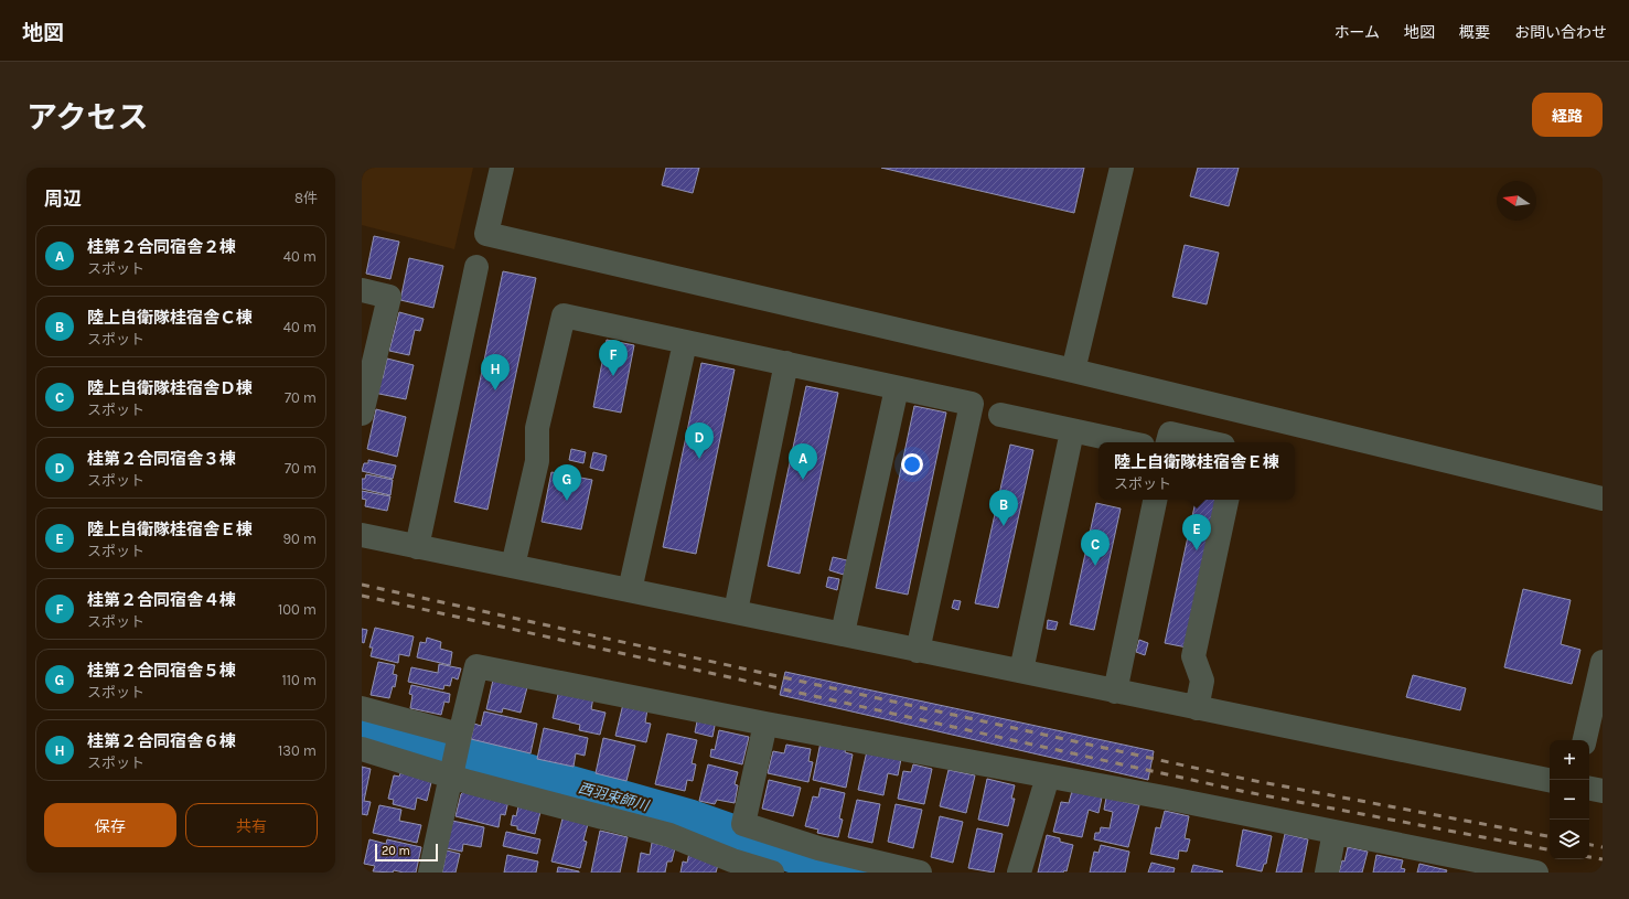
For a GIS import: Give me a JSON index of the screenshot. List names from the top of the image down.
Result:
{
  "water": ["西羽束師川"],
  "scale_bar": "20 m",
  "north": "left",
  "page": {
    "header": "地図",
    "nav": [
      "ホーム",
      "地図",
      "概要",
      "お問い合わせ"
    ],
    "title": "アクセス",
    "buttons": [
      "経路",
      ["保存", "共有"]
    ],
    "heading": ["周辺", "8件"],
    "list": [
      {
        "mark": "A",
        "name": "桂第２合同宿舎２棟",
        "note": "スポット",
        "value": "40 m"
      },
      {
        "mark": "B",
        "name": "陸上自衛隊桂宿舎Ｃ棟",
        "note": "スポット",
        "value": "40 m"
      },
      {
        "mark": "C",
        "name": "陸上自衛隊桂宿舎Ｄ棟",
        "note": "スポット",
        "value": "70 m"
      },
      {
        "mark": "D",
        "name": "桂第２合同宿舎３棟",
        "note": "スポット",
        "value": "70 m"
      },
      {
        "mark": "E",
        "name": "陸上自衛隊桂宿舎Ｅ棟",
        "note": "スポット",
        "value": "90 m"
      },
      {
        "mark": "F",
        "name": "桂第２合同宿舎４棟",
        "note": "スポット",
        "value": "100 m"
      },
      {
        "mark": "G",
        "name": "桂第２合同宿舎５棟",
        "note": "スポット",
        "value": "110 m"
      },
      {
        "mark": "H",
        "name": "桂第２合同宿舎６棟",
        "note": "スポット",
        "value": "130 m"
      }
    ],
    "pins": [
      "F",
      "H",
      "D",
      "A",
      "G",
      "B",
      "E",
      "C"
    ],
    "popup": ["陸上自衛隊桂宿舎Ｅ棟", "スポット"],
    "map_buttons": ["+", "−"],
    "scale": "20 m"
  }
}
